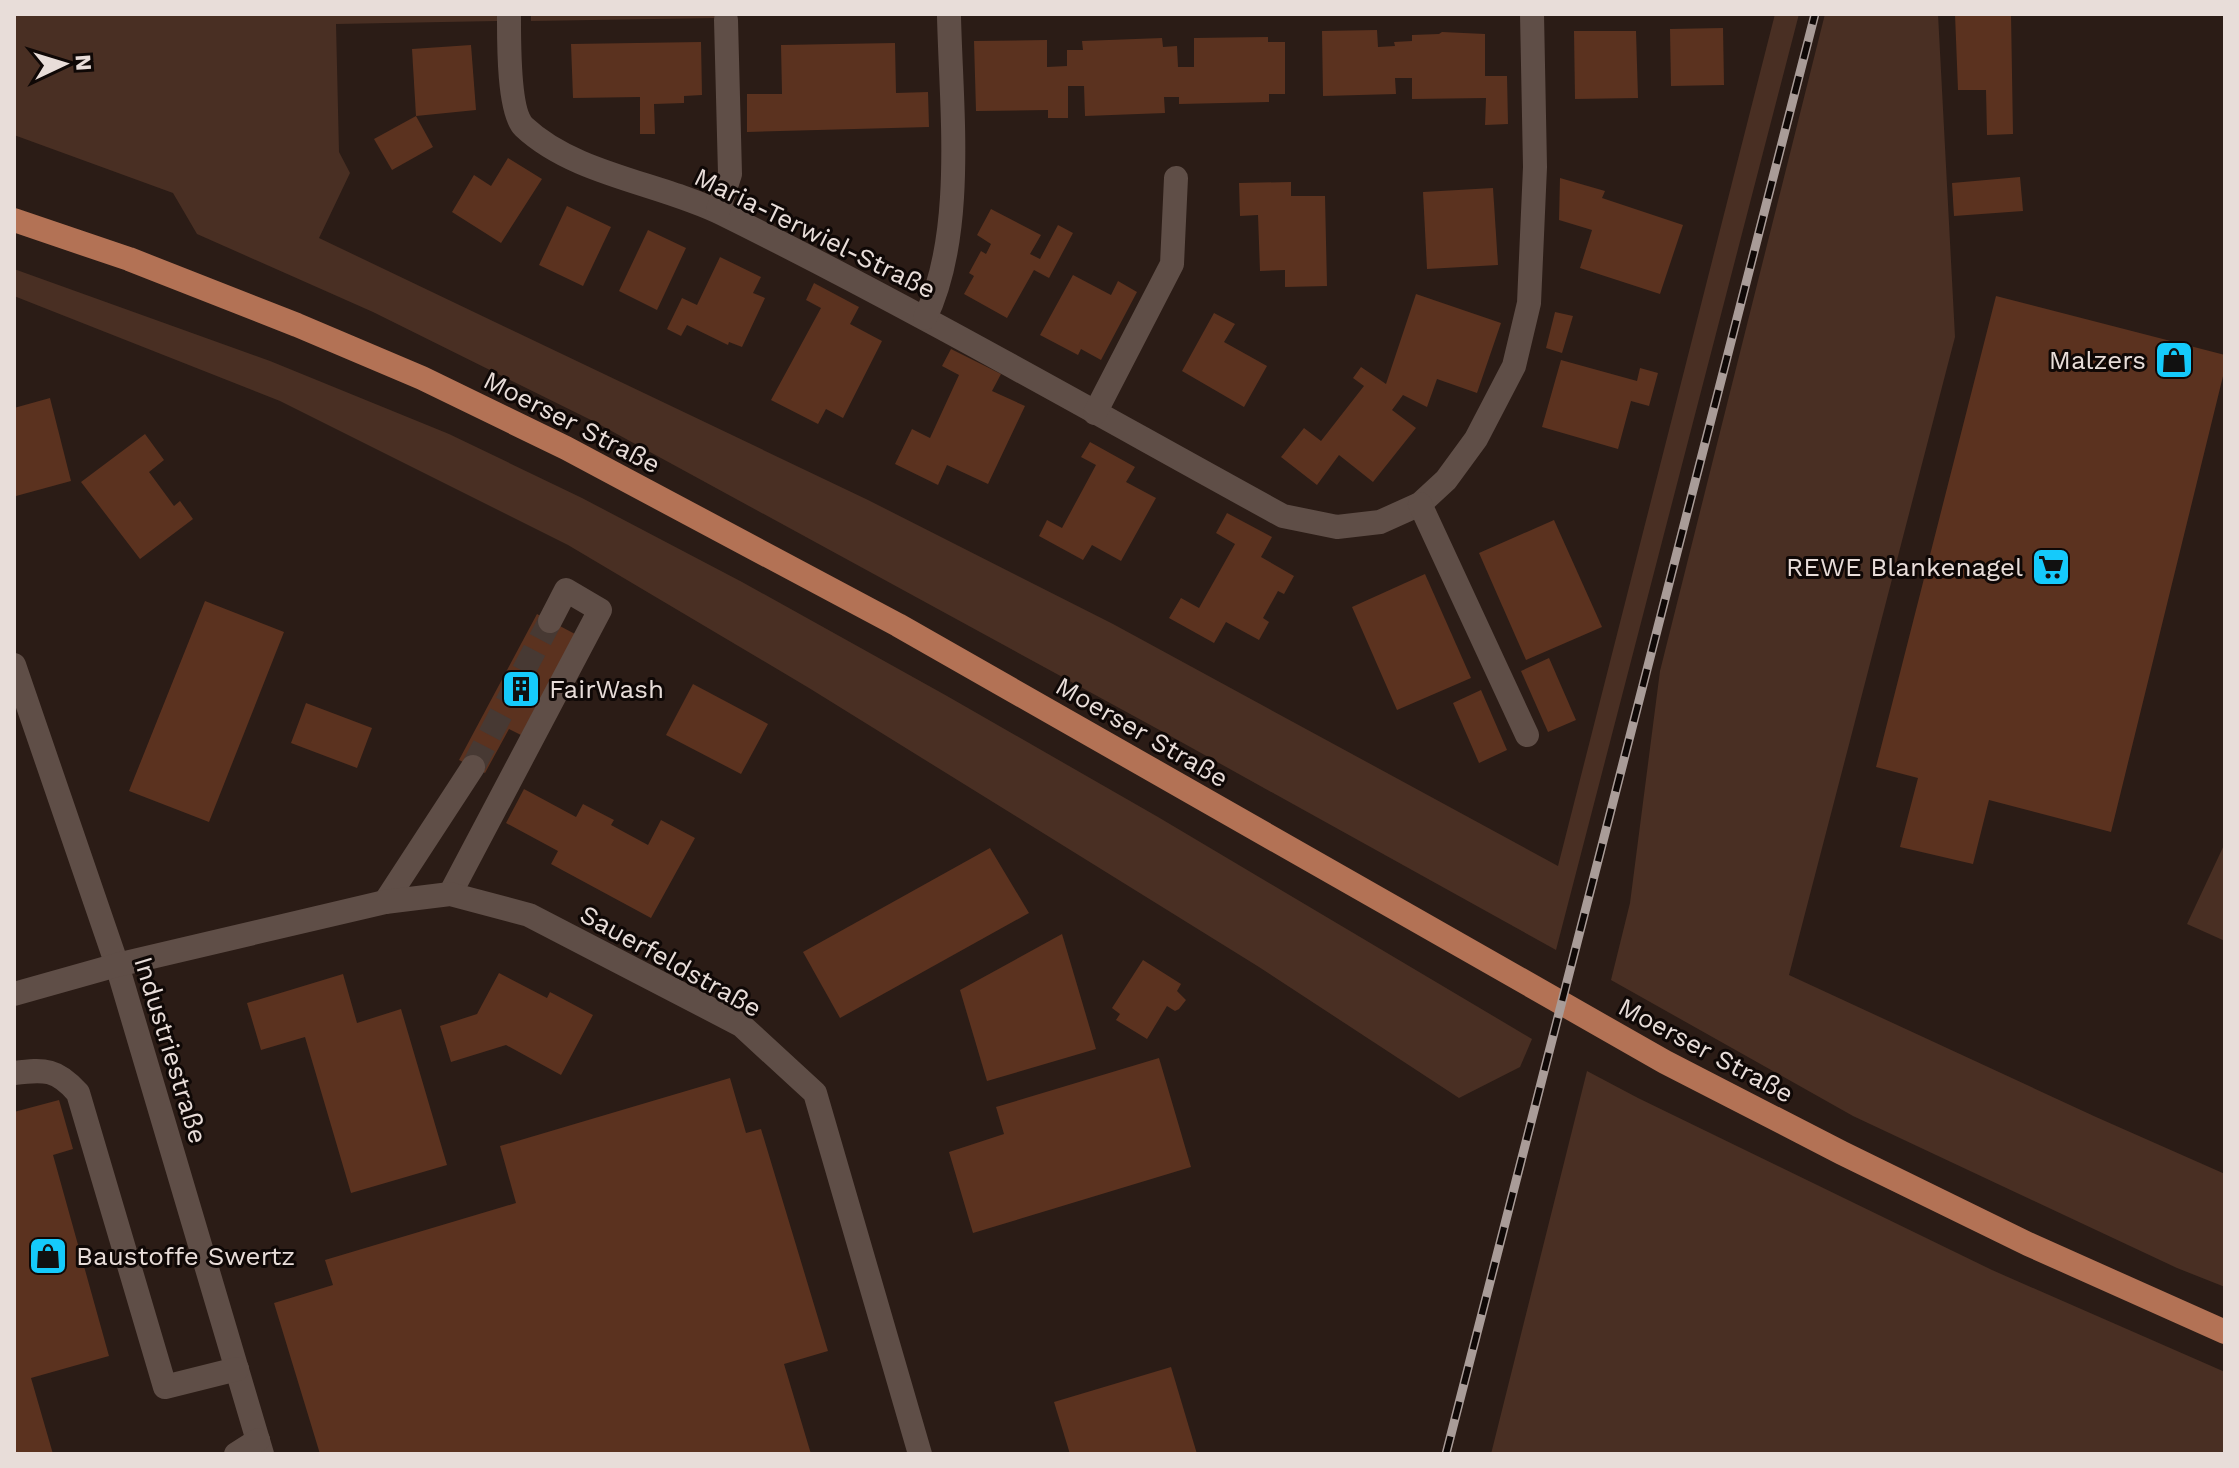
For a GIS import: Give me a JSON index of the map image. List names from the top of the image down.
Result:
{
  "streets": {
    "main road": ["Moerser Straße"],
    "street": ["Maria-Terwiel-Straße", "Sauerfeldstraße", "Industriestraße"]
  },
  "crossings": [
    ["Sauerfeldstraße", "Industriestraße"]
  ],
  "places": {
    "shop": ["Malzers", "Baustoffe Swertz"],
    "supermarket": ["REWE Blankenagel"],
    "building": ["FairWash"]
  },
  "north": "right"
}
